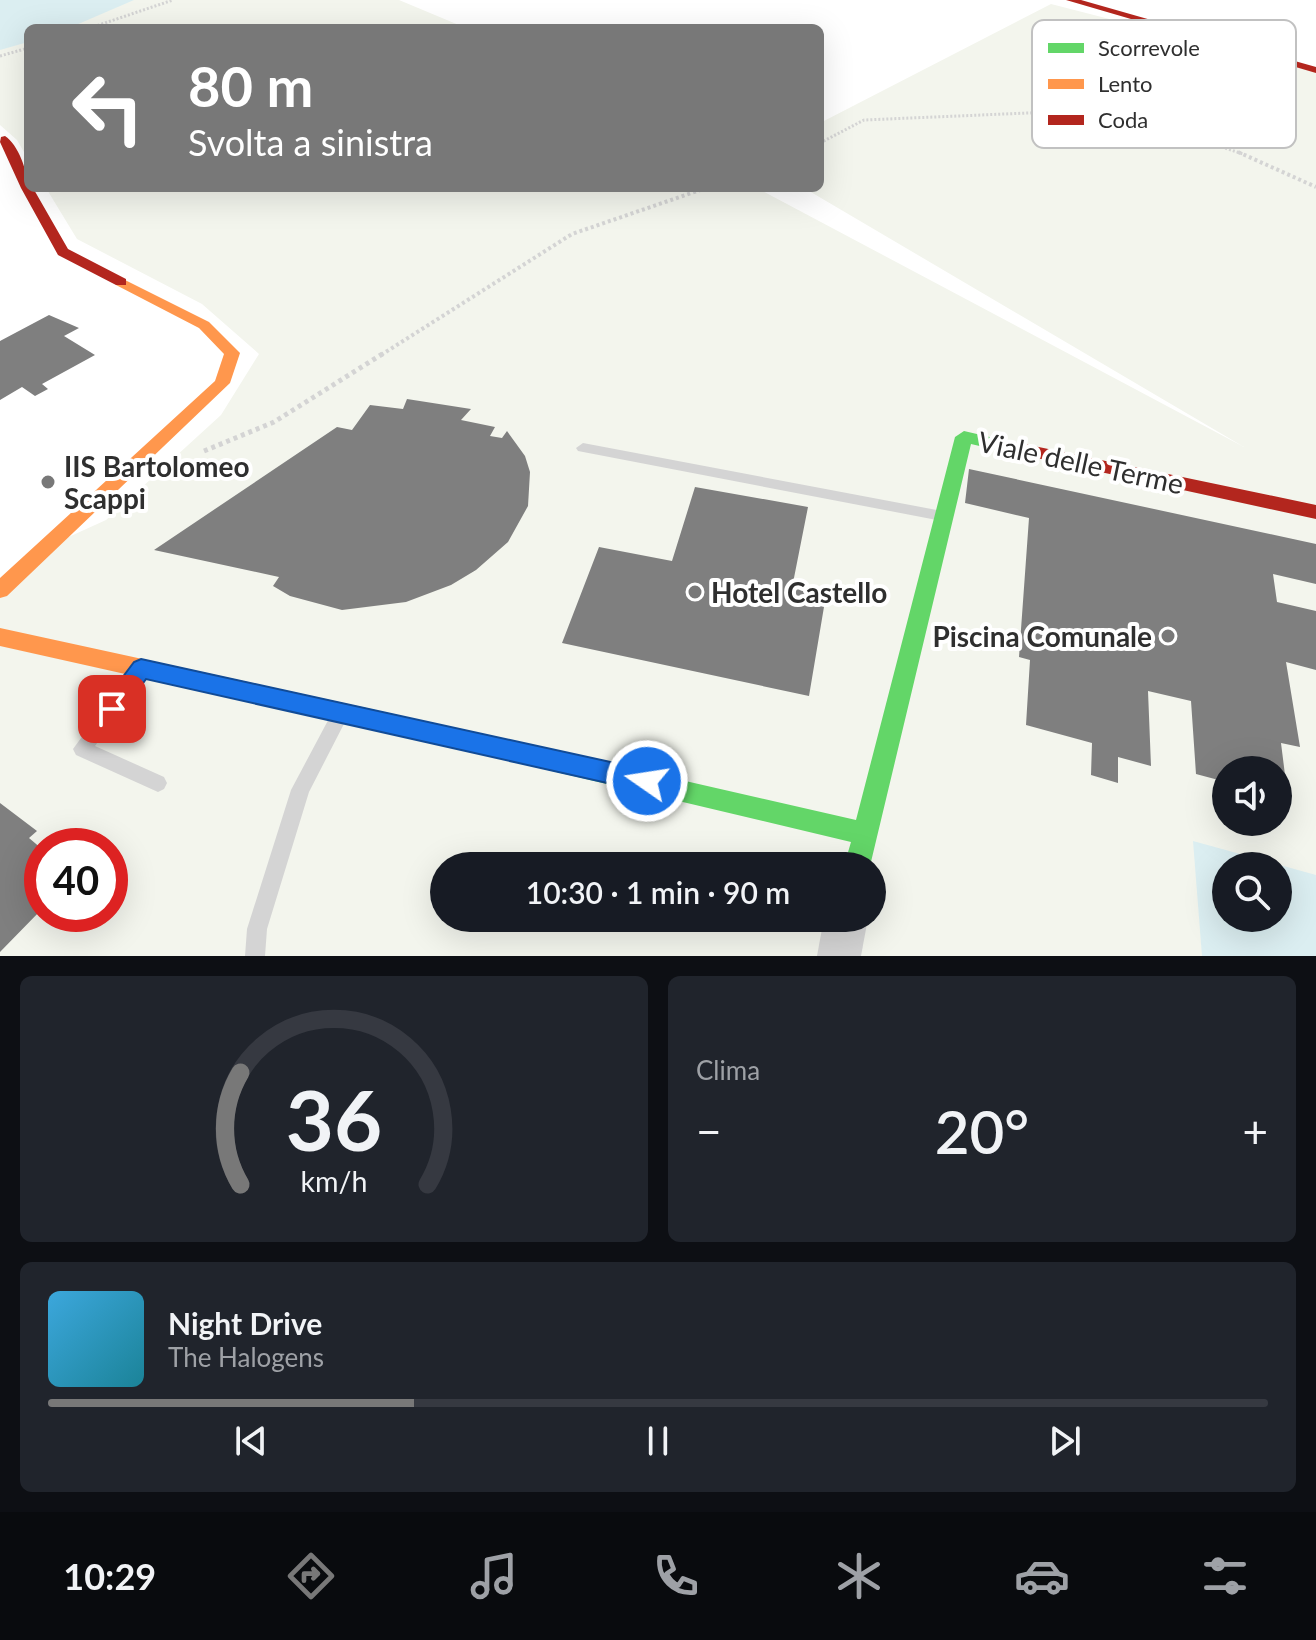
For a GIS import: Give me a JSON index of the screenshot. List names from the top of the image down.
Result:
{
  "streets": {
    "street": ["Viale delle Terme"]
  },
  "places": ["IIS Bartolomeo Scappi", "Hotel Castello", "Piscina Comunale"],
  "legend": ["Scorrevole", "Lento", "Coda"],
  "page": {
    "turn": ["80 m", "Svolta a sinistra"],
    "limit": "40",
    "trip": "10:30 · 1 min · 90 m",
    "tile": "Clima",
    "heat": ["−", "20°", "+"],
    "song": ["Night Drive", "The Halogens"],
    "tabs": "10:29",
    "gauge": ["36", "km/h"]
  }
}
